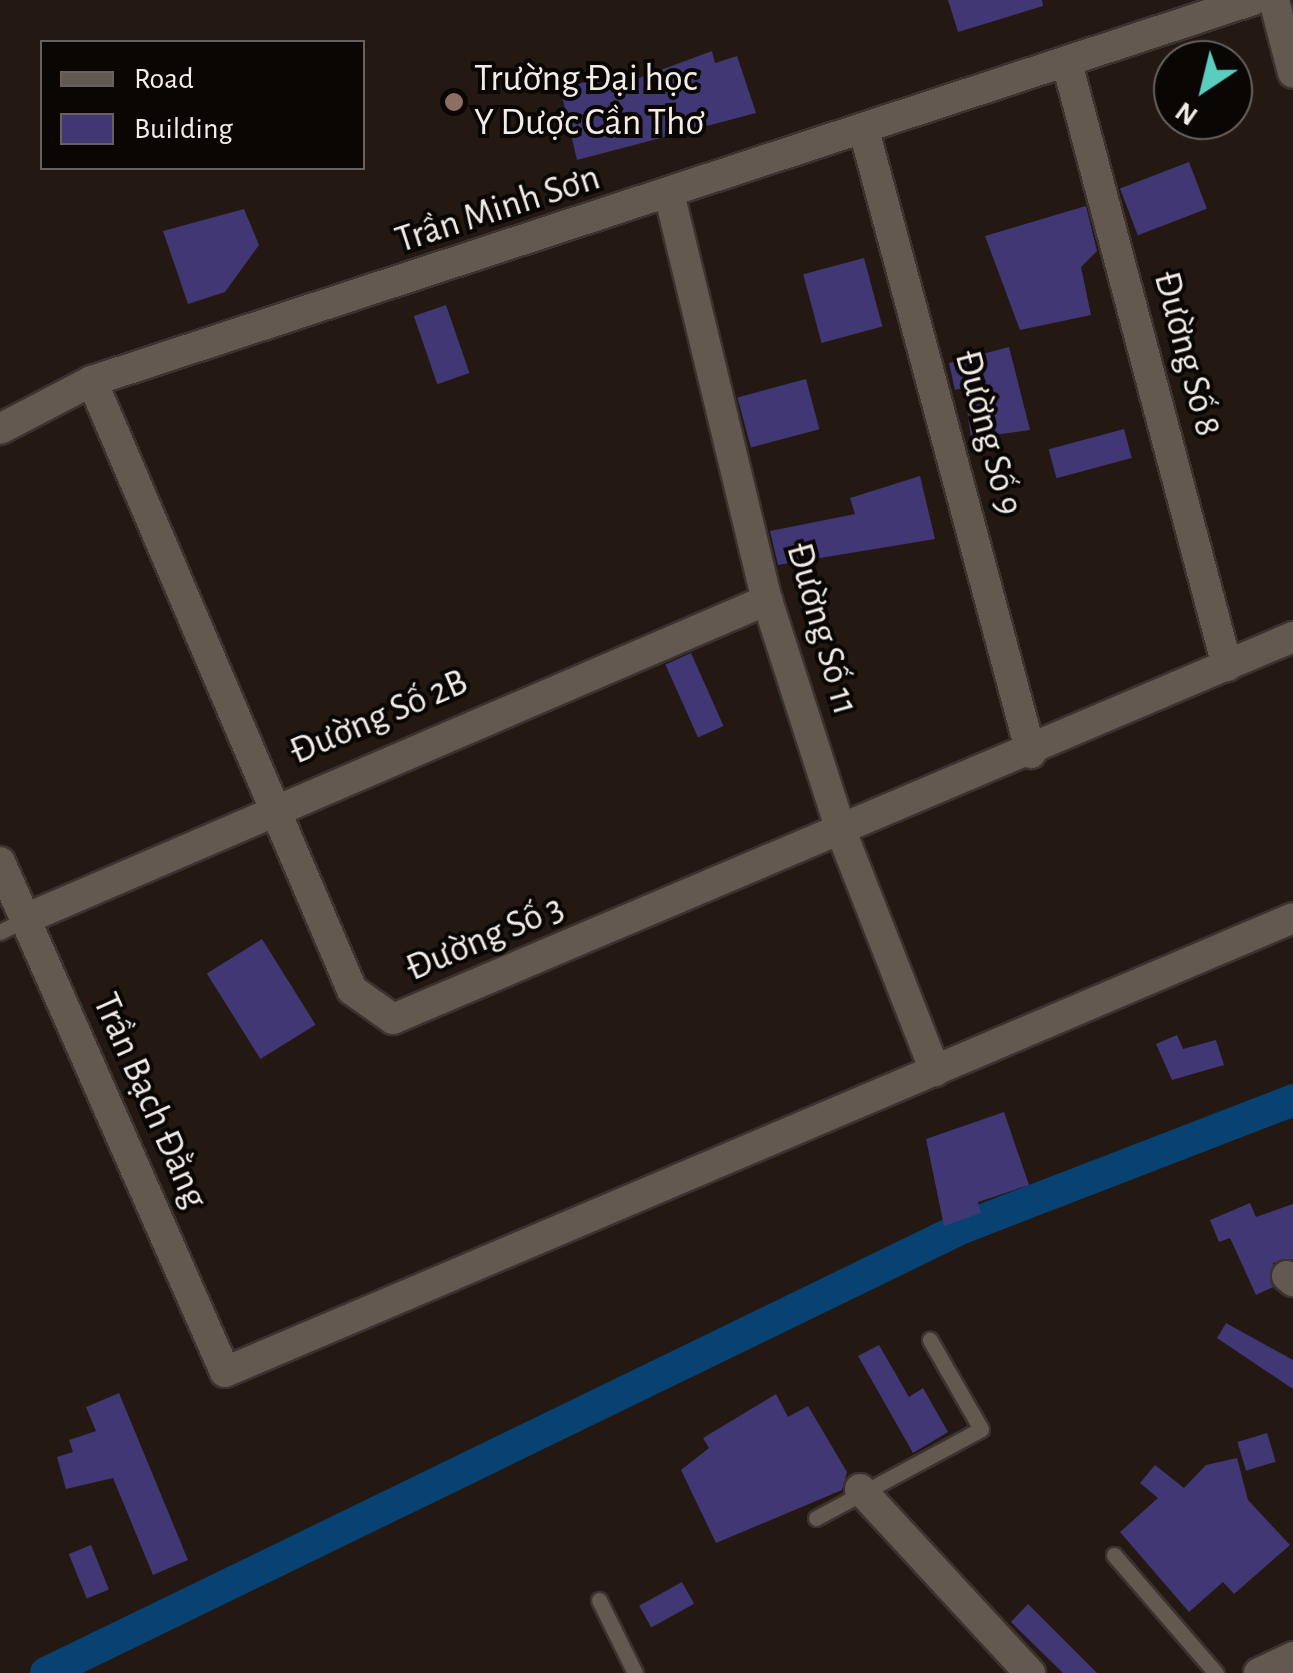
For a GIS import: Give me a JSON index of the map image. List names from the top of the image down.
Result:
{
  "streets": {
    "street": [
      "Trần Minh Sơn",
      "Đường Số 8",
      "Đường Số 9",
      "Đường Số 11",
      "Đường Số 2B",
      "Đường Số 3",
      "Trần Bạch Đằng"
    ]
  },
  "crossings": [
    ["Trần Minh Sơn", "Đường Số 8"],
    ["Trần Minh Sơn", "Đường Số 9"],
    ["Trần Minh Sơn", "Đường Số 11"],
    ["Đường Số 11", "Đường Số 2B"],
    ["Đường Số 11", "Đường Số 3"],
    ["Đường Số 11", "Trần Bạch Đằng"],
    ["Đường Số 2B", "Đường Số 3"],
    ["Đường Số 2B", "Trần Bạch Đằng"]
  ],
  "places": ["Trường Đại học Y Dược Cần Thơ"],
  "legend": ["Road", "Building"],
  "north": "bottom left"
}
